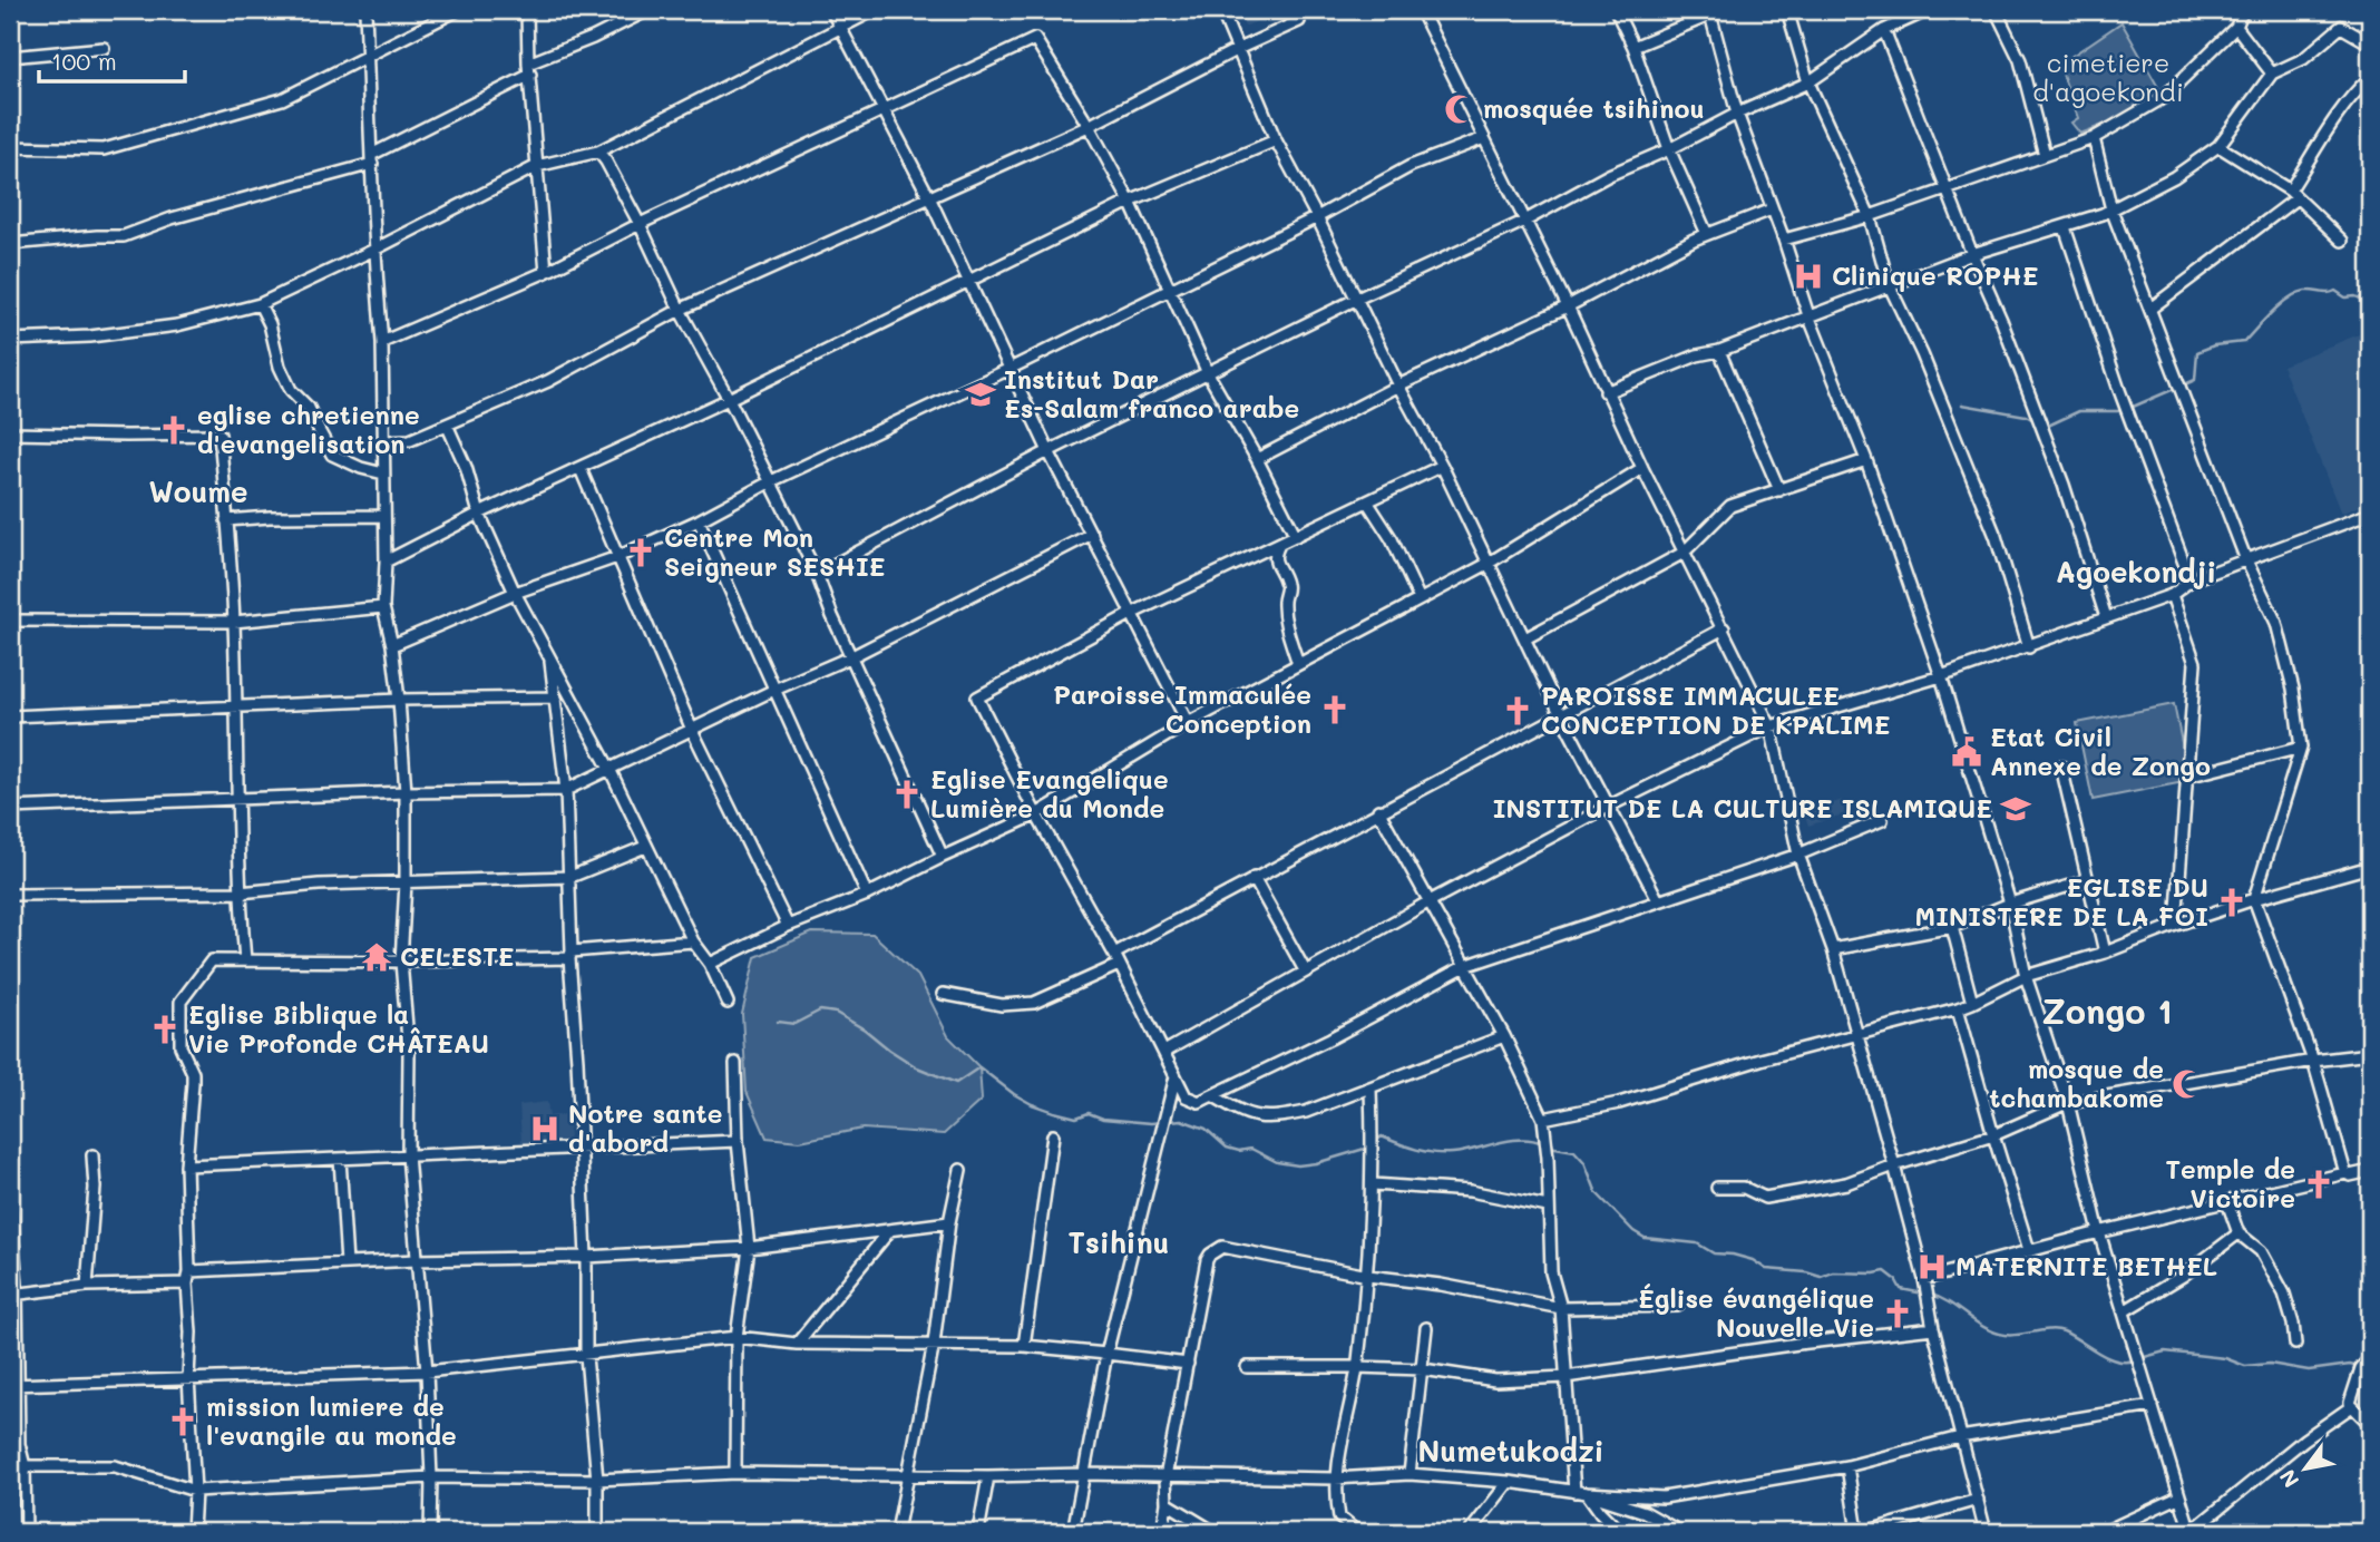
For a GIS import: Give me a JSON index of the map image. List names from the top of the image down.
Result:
{
  "districts": [
    "Woume",
    "Agoekondji",
    "Zongo 1",
    "Tsihinu",
    "Numetukodzi"
  ],
  "parks": ["cimetiere d'agoekondi"],
  "places": {
    "mosque": ["mosquée tsihinou", "mosque de tchambakome"],
    "hospital": ["Clinique ROPHE", "Notre sante d'abord", "MATERNITE BETHEL"],
    "school or university": ["Institut Dar Es-Salam franco arabe", "INSTITUT DE LA CULTURE ISLAMIQUE"],
    "church": [
      "eglise chretienne d'evangelisation",
      "Centre Mon Seigneur SESHIE",
      "Paroisse Immaculée Conception",
      "PAROISSE IMMACULEE CONCEPTION DE KPALIME",
      "Eglise Evangelique Lumière du Monde",
      "EGLISE DU MINISTERE DE LA FOI",
      "Eglise Biblique la Vie Profonde CHÂTEAU",
      "Temple de Victoire",
      "Église évangélique Nouvelle Vie",
      "mission lumiere de l'evangile au monde"
    ],
    "public building": ["Etat Civil Annexe de Zongo"],
    "temple": ["CELESTE"]
  },
  "scale_bar": "100 m",
  "north": "bottom left"
}
